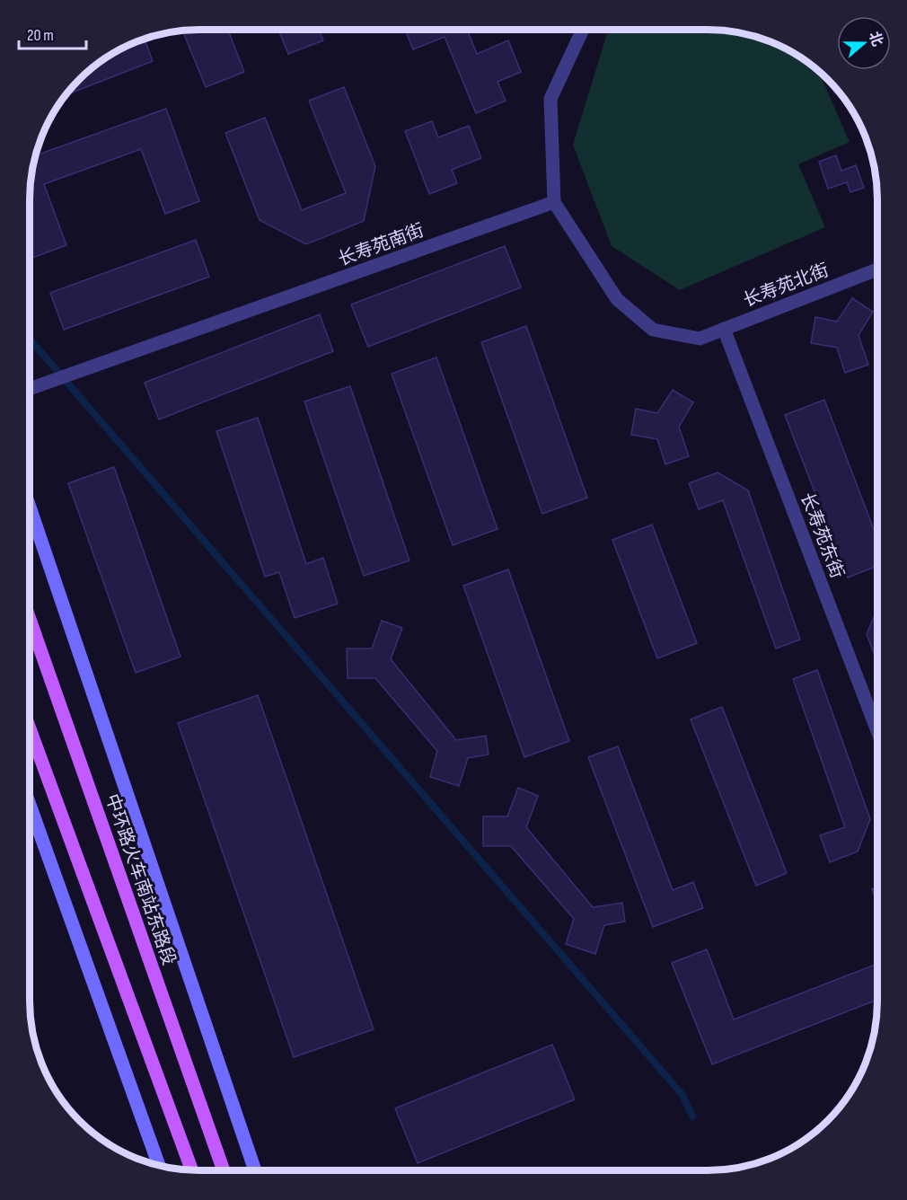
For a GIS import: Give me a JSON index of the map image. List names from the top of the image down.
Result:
{
  "streets": {
    "main road": ["中环路火车南站东路段"],
    "street": ["长寿苑南街", "长寿苑北街", "长寿苑东街"]
  },
  "crossings": [
    ["长寿苑南街", "长寿苑北街"],
    ["长寿苑北街", "长寿苑东街"]
  ],
  "scale_bar": "20 m",
  "north": "right"
}
